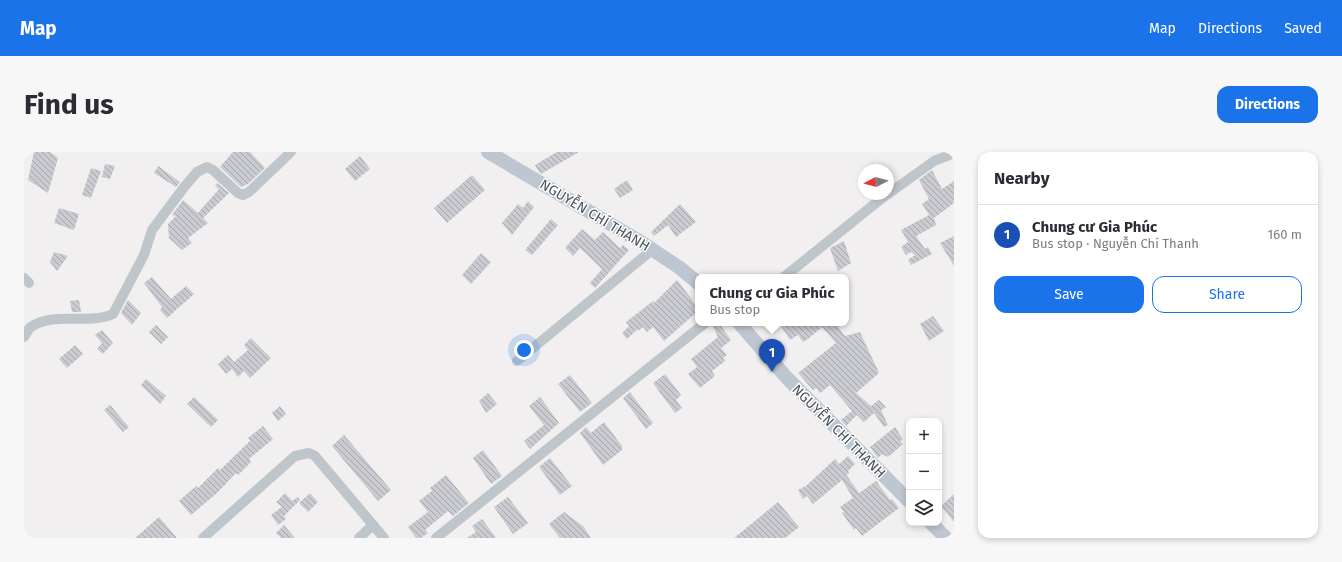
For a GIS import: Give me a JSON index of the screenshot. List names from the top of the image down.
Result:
{
  "streets": {
    "main road": ["NGUYỄN CHÍ THANH"]
  },
  "north": "left",
  "page": {
    "header": "Map",
    "nav": ["Map", "Directions", "Saved"],
    "buttons": [
      "Directions",
      ["Save", "Share"]
    ],
    "title": "Find us",
    "heading": "Nearby",
    "list": [
      {
        "mark": "1",
        "name": "Chung cư Gia Phúc",
        "note": "Bus stop · Nguyễn Chí Thanh",
        "value": "160 m"
      }
    ],
    "popup": ["Chung cư Gia Phúc", "Bus stop"],
    "pins": "1",
    "map_buttons": ["+", "−"]
  }
}
